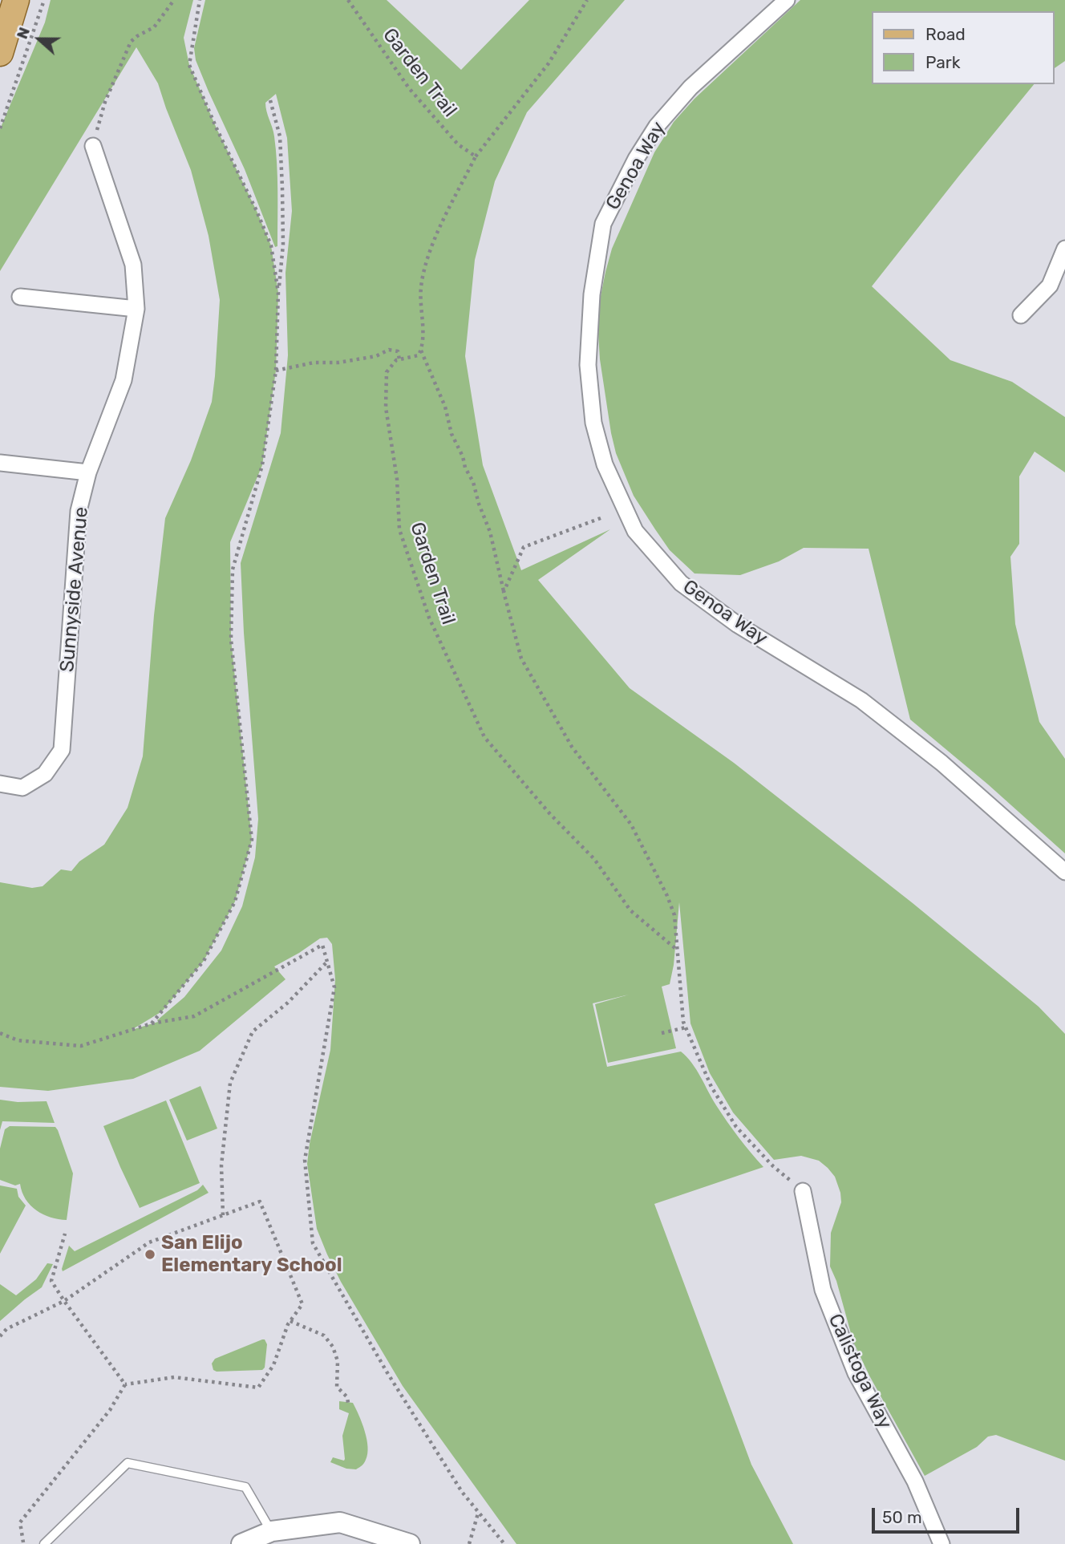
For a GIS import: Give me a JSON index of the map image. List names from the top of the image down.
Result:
{
  "streets": {
    "street": ["Genoa Way", "Sunnyside Avenue", "Calistoga Way"],
    "path": ["Garden Trail"]
  },
  "places": ["San Elijo Elementary School"],
  "legend": ["Road", "Park"],
  "scale_bar": "50 m",
  "north": "left"
}
